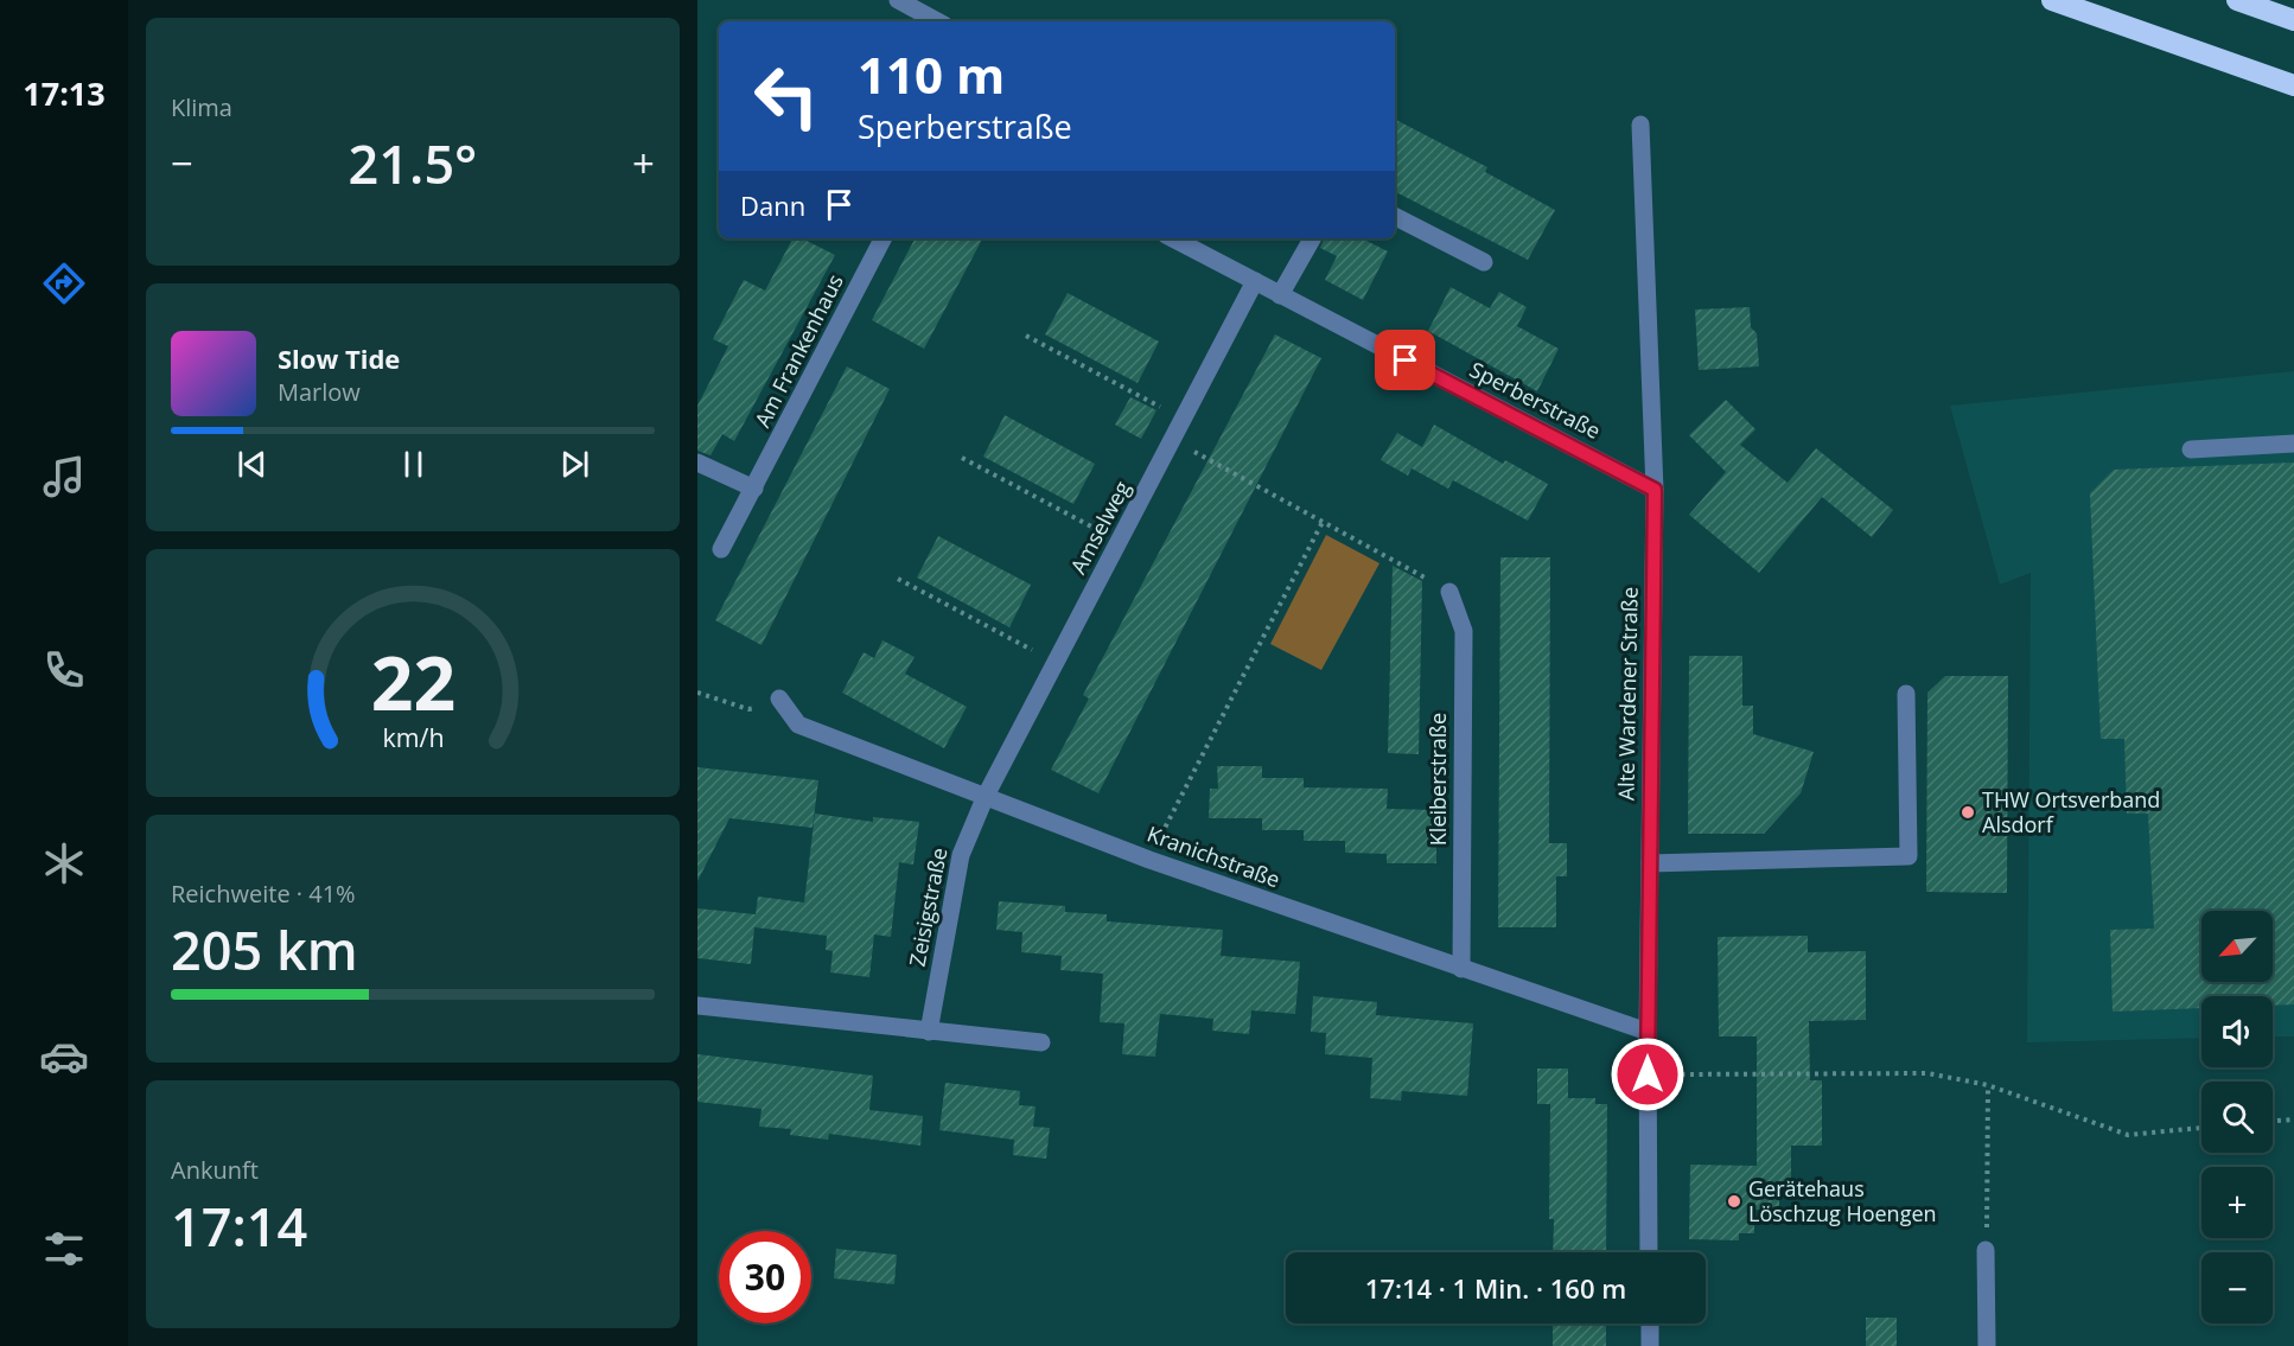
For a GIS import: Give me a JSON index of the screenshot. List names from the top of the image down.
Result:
{
  "streets": {
    "street": [
      "Am Frankenhaus",
      "Sperberstraße",
      "Amselweg",
      "Alte Wardener Straße",
      "Kleiberstraße",
      "Kranichstraße",
      "Zeisigstraße"
    ]
  },
  "crossings": [
    ["Sperberstraße", "Amselweg"],
    ["Sperberstraße", "Alte Wardener Straße"],
    ["Amselweg", "Kranichstraße"],
    ["Amselweg", "Zeisigstraße"],
    ["Alte Wardener Straße", "Kranichstraße"],
    ["Kleiberstraße", "Kranichstraße"],
    ["Kranichstraße", "Zeisigstraße"]
  ],
  "places": ["THW Ortsverband Alsdorf", "Gerätehaus Löschzug Hoengen"],
  "north": "bottom left",
  "page": {
    "tabs": "17:13",
    "tile": [
      "Klima",
      ["Reichweite · 41%", "205 km"],
      ["Ankunft", "17:14"]
    ],
    "turn": ["110 m", "Sperberstraße"],
    "heat": ["−", "21.5°", "+"],
    "then": "Dann",
    "song": ["Slow Tide", "Marlow"],
    "map_buttons": ["+", "−"],
    "limit": "30",
    "trip": "17:14 · 1 Min. · 160 m",
    "gauge": ["22", "km/h"]
  }
}
